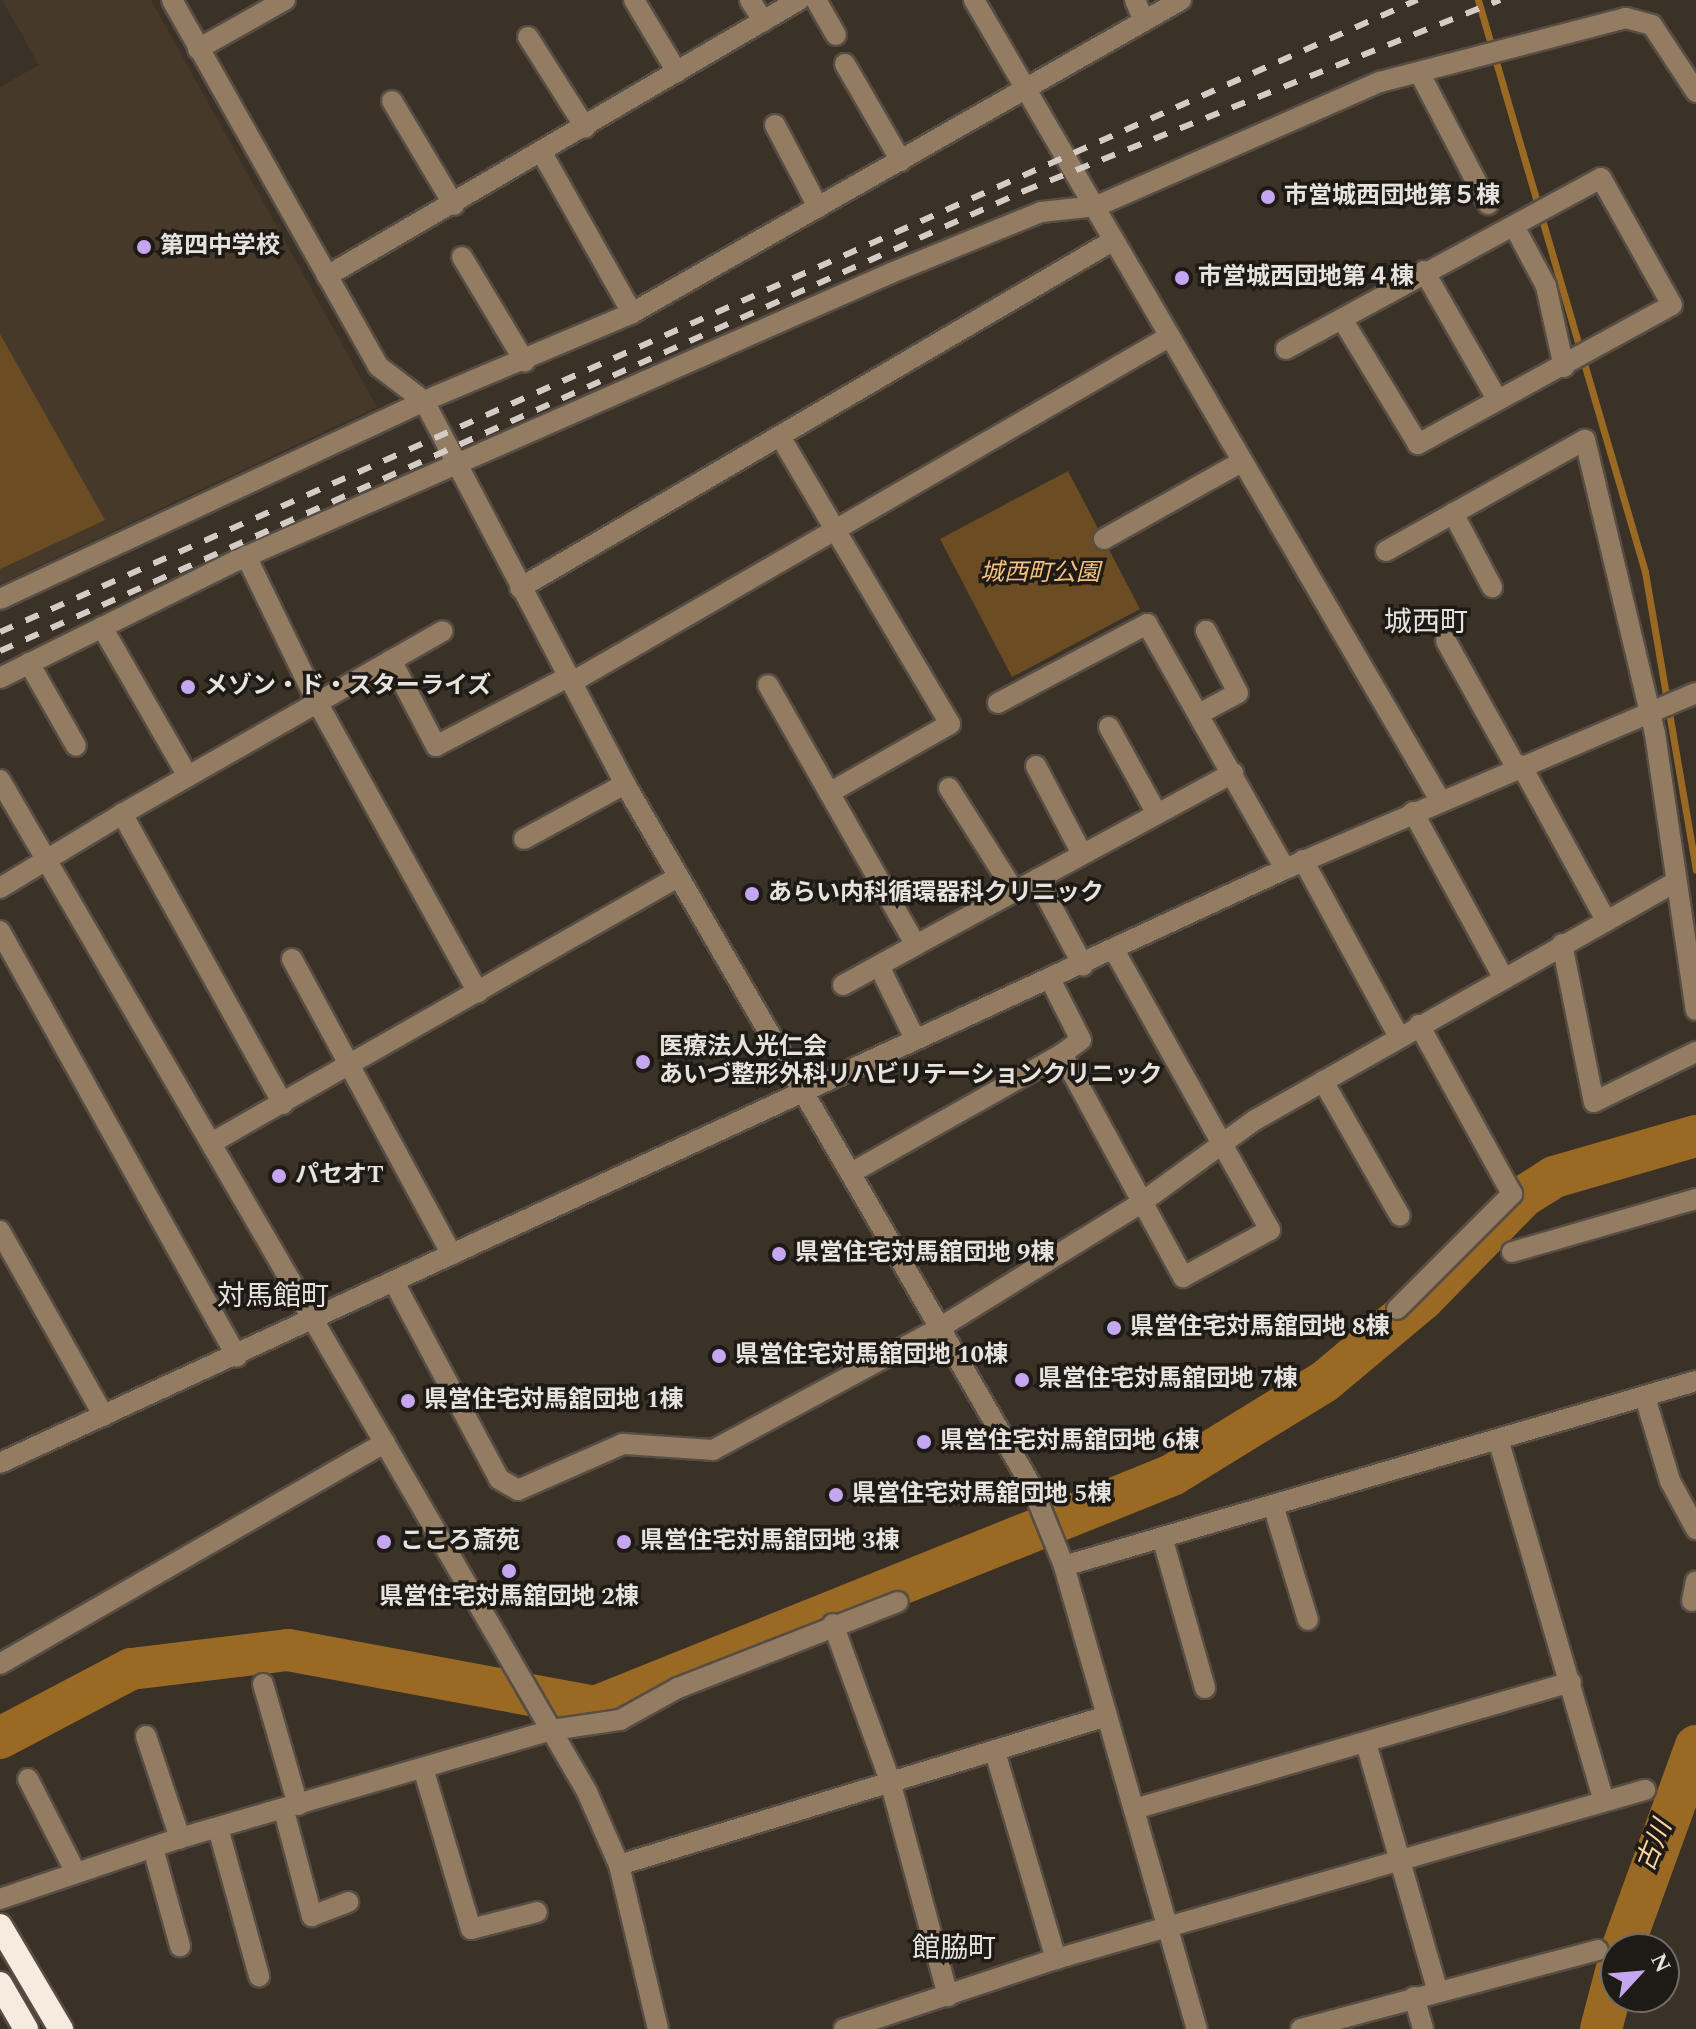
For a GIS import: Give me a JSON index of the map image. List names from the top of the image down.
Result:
{
  "districts": ["城西町", "対馬館町", "館脇町"],
  "water": ["古川"],
  "parks": ["城西町公園"],
  "places": [
    "市営城西団地第５棟",
    "第四中学校",
    "市営城西団地第４棟",
    "メゾン・ド・スターライズ",
    "あらい内科循環器科クリニック",
    "医療法人光仁会 あいづ整形外科リハビリテーションクリニック",
    "パセオT",
    "県営住宅対馬舘団地 9棟",
    "県営住宅対馬舘団地 8棟",
    "県営住宅対馬舘団地 10棟",
    "県営住宅対馬舘団地 7棟",
    "県営住宅対馬舘団地 1棟",
    "県営住宅対馬舘団地 6棟",
    "県営住宅対馬舘団地 5棟",
    "こころ斎苑",
    "県営住宅対馬舘団地 3棟",
    "県営住宅対馬舘団地 2棟"
  ],
  "north": "top right"
}
